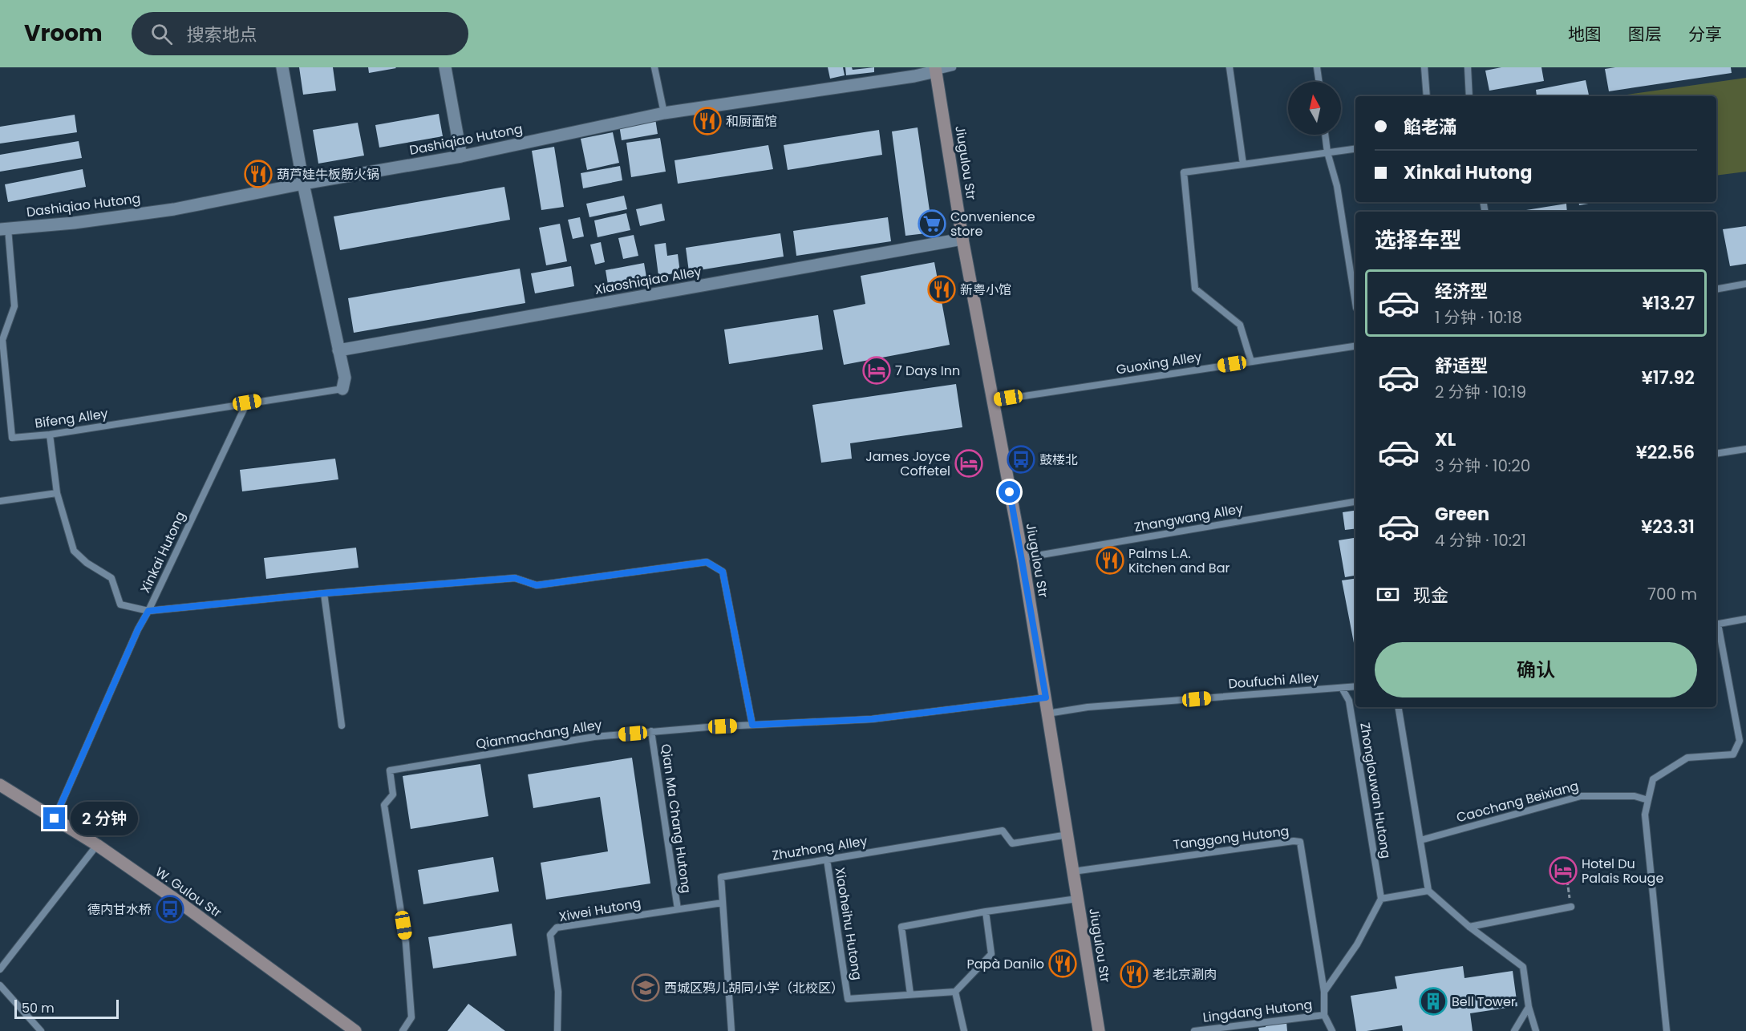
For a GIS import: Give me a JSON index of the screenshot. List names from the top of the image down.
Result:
{
  "streets": {
    "main road": ["Jiugulou Str", "W. Gulou Str"],
    "street": ["Dashiqiao Hutong", "Xiaoshiqiao Alley"],
    "lane": [
      "Guoxing Alley",
      "Bifeng Alley",
      "Zhangwang Alley",
      "Xinkai Hutong",
      "Doufuchi Alley",
      "Qianmachang Alley",
      "Zhonglouwan Hutong",
      "Caochang Beixiang",
      "Qian Ma Chang Hutong",
      "Tanggong Hutong",
      "Zhuzhong Alley",
      "Xiwei Hutong",
      "Xiaoheihu Hutong",
      "Lingdang Hutong"
    ]
  },
  "crossings": [
    ["Dashiqiao Hutong", "Jiugulou Str"],
    ["Dashiqiao Hutong", "Bifeng Alley"],
    ["Jiugulou Str", "Xiaoshiqiao Alley"],
    ["Jiugulou Str", "Guoxing Alley"],
    ["Jiugulou Str", "Zhangwang Alley"],
    ["Jiugulou Str", "Doufuchi Alley"],
    ["Jiugulou Str", "Qianmachang Alley"],
    ["Jiugulou Str", "Tanggong Hutong"],
    ["Jiugulou Str", "Zhuzhong Alley"],
    ["Bifeng Alley", "Xinkai Hutong"],
    ["Xinkai Hutong", "W. Gulou Str"],
    ["Doufuchi Alley", "Zhonglouwan Hutong"],
    ["Qianmachang Alley", "Qian Ma Chang Hutong"],
    ["Qian Ma Chang Hutong", "Xiwei Hutong"],
    ["Zhuzhong Alley", "Xiwei Hutong"],
    ["Zhuzhong Alley", "Xiaoheihu Hutong"]
  ],
  "places": {
    "restaurant": [
      "和厨面馆",
      "葫芦娃牛板筋火锅",
      "新粤小馆",
      "Palms L.A. Kitchen and Bar",
      "Papà Danilo",
      "老北京涮肉"
    ],
    "supermarket": ["Convenience store"],
    "hotel": ["7 Days Inn", "James Joyce Coffetel", "Hotel Du Palais Rouge"],
    "bus stop": ["鼓楼北", "德内甘水桥"],
    "school or university": ["西城区鸦儿胡同小学（北校区）"],
    "building": ["Bell Tower"]
  },
  "scale_bar": "50 m",
  "north": "top",
  "page": {
    "header": "Vroom",
    "search": "搜索地点",
    "nav": ["地图", "图层", "分享"],
    "banner": ["餡老滿", "Xinkai Hutong"],
    "heading": "选择车型",
    "list": [
      {
        "name": "经济型",
        "note": "1 分钟 · 10:18",
        "value": "¥13.27"
      },
      {
        "name": "舒适型",
        "note": "2 分钟 · 10:19",
        "value": "¥17.92"
      },
      {
        "name": "XL",
        "note": "3 分钟 · 10:20",
        "value": "¥22.56"
      },
      {
        "name": "Green",
        "note": "4 分钟 · 10:21",
        "value": "¥23.31"
      }
    ],
    "pay": ["现金", "700 m"],
    "buttons": "确认",
    "bubble": "2 分钟",
    "scale": "50 m"
  }
}
